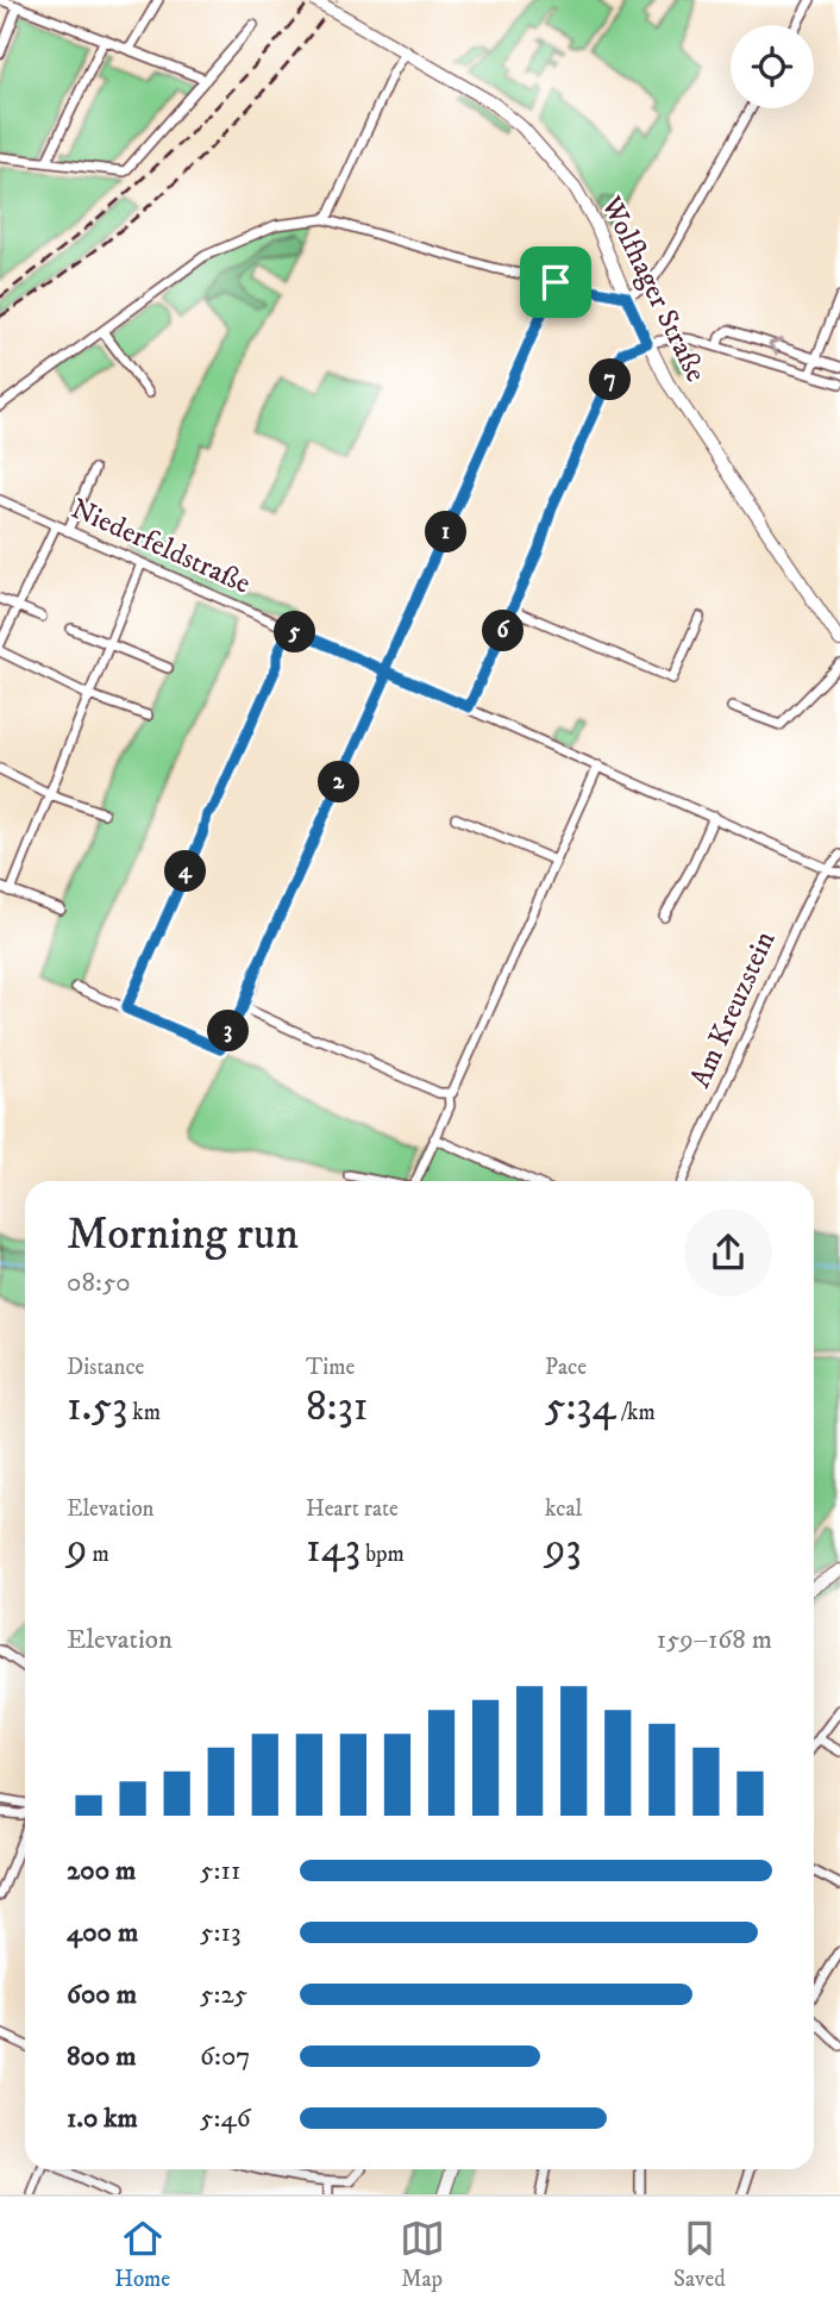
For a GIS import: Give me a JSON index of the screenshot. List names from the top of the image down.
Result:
{
  "streets": {
    "main road": ["Wolfhager Straße"],
    "street": ["Niederfeldstraße", "Am Kreuzstein"]
  },
  "crossings": [
    ["Niederfeldstraße", "Am Kreuzstein"]
  ],
  "page": {
    "pins": [
      "7",
      "1",
      "6",
      "5",
      "2",
      "4",
      "3"
    ],
    "heading": ["Morning run", "08:50"],
    "stats": [
      ["Distance", "1.53 km"],
      ["Time", "8:31"],
      ["Pace", "5:34 /km"],
      ["Elevation", "9 m"],
      ["Heart rate", "143 bpm"],
      ["kcal", "93"]
    ],
    "chart": ["Elevation", "159–168 m"],
    "list": [
      {
        "name": "200 m",
        "note": "5:11"
      },
      {
        "name": "400 m",
        "note": "5:13"
      },
      {
        "name": "600 m",
        "note": "5:25"
      },
      {
        "name": "800 m",
        "note": "6:07"
      },
      {
        "name": "1.0 km",
        "note": "5:46"
      }
    ],
    "tabs": ["Home", "Map", "Saved"]
  }
}
